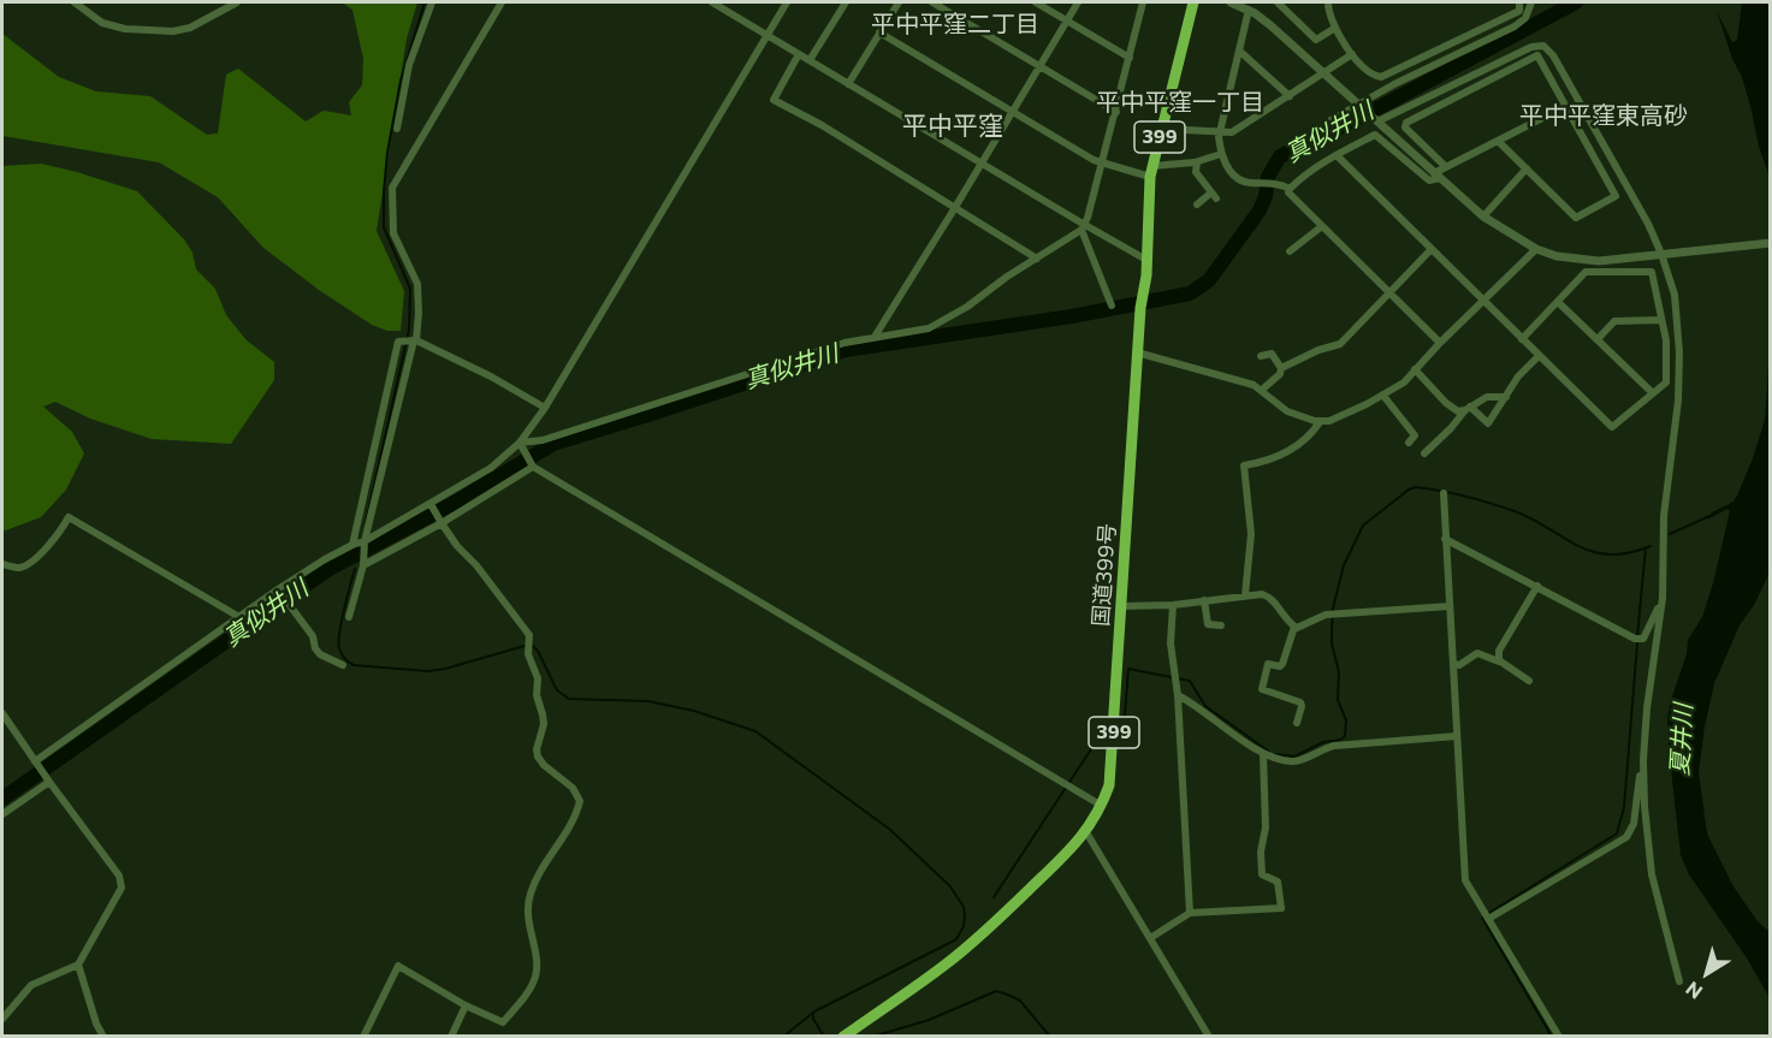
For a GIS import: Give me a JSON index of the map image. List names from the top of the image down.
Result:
{
  "streets": {
    "highway": ["399", "国道399号"]
  },
  "districts": [
    "平中平窪二丁目",
    "平中平窪一丁目",
    "平中平窪東高砂",
    "平中平窪"
  ],
  "water": ["真似井川", "夏井川"],
  "north": "bottom left"
}
